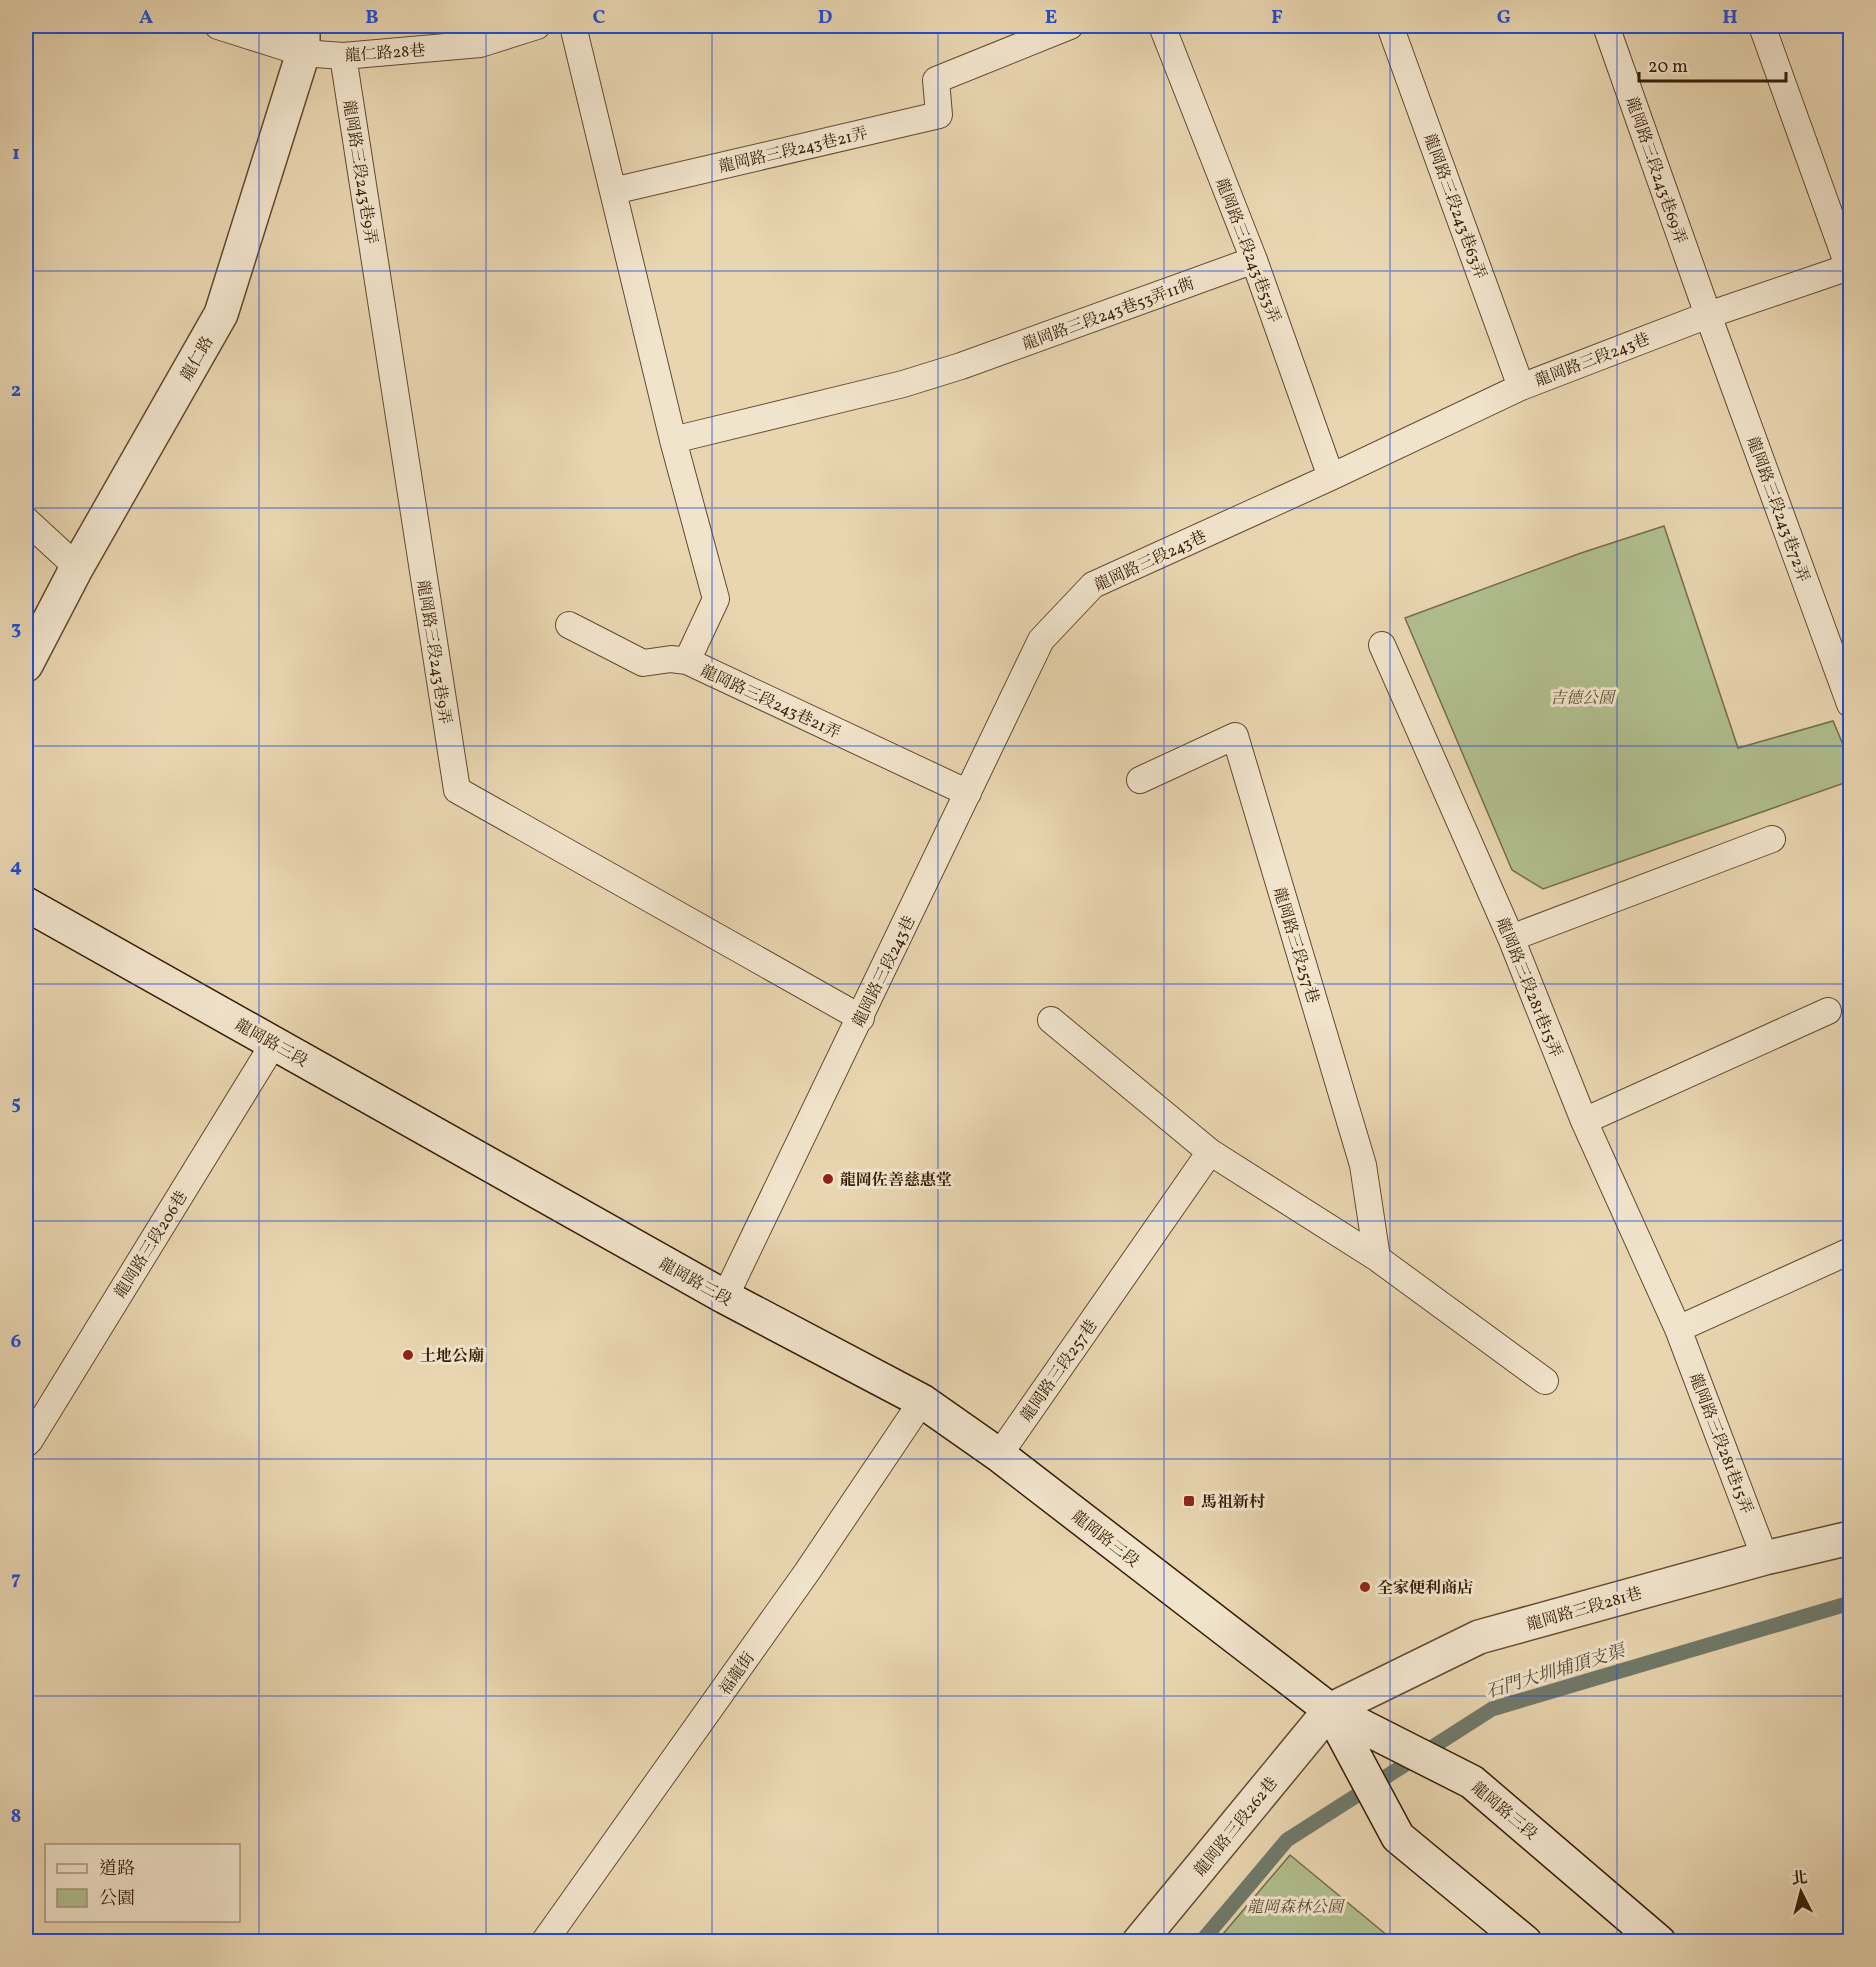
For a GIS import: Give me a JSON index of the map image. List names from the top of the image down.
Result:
{
  "streets": {
    "main road": [
      "龍仁路",
      "龍岡路三段",
      "龍岡路三段281巷",
      "龍岡路三段262巷"
    ],
    "lane": [
      "龍仁路28巷",
      "龍岡路三段243巷21弄",
      "龍岡路三段243巷69弄",
      "龍岡路三段243巷9弄",
      "龍岡路三段243巷63弄",
      "龍岡路三段243巷53弄",
      "龍岡路三段243巷53弄11衖",
      "龍岡路三段243巷",
      "龍岡路三段243巷72弄",
      "龍岡路三段257巷",
      "龍岡路三段281巷15弄",
      "龍岡路三段206巷",
      "福龍街"
    ]
  },
  "crossings": [
    ["龍仁路28巷", "龍岡路三段243巷9弄"],
    ["龍仁路28巷", "龍仁路"],
    ["龍岡路三段243巷21弄", "龍岡路三段243巷53弄11衖"],
    ["龍岡路三段243巷21弄", "龍岡路三段243巷"],
    ["龍岡路三段243巷69弄", "龍岡路三段243巷"],
    ["龍岡路三段243巷69弄", "龍岡路三段243巷72弄"],
    ["龍岡路三段243巷9弄", "龍岡路三段243巷"],
    ["龍岡路三段243巷63弄", "龍岡路三段243巷"],
    ["龍岡路三段243巷53弄", "龍岡路三段243巷53弄11衖"],
    ["龍岡路三段243巷53弄", "龍岡路三段243巷"],
    ["龍岡路三段243巷", "龍岡路三段243巷72弄"],
    ["龍岡路三段243巷", "龍岡路三段"],
    ["龍岡路三段257巷", "龍岡路三段"],
    ["龍岡路三段281巷15弄", "龍岡路三段281巷"],
    ["龍岡路三段", "龍岡路三段206巷"],
    ["龍岡路三段", "龍岡路三段281巷"],
    ["龍岡路三段", "福龍街"],
    ["龍岡路三段", "龍岡路三段262巷"],
    ["龍岡路三段281巷", "龍岡路三段262巷"]
  ],
  "water": ["石門大圳埔頂支渠"],
  "parks": ["吉德公園", "龍岡森林公園"],
  "places": {
    "other": ["龍岡佐善慈惠堂", "土地公廟", "全家便利商店"],
    "transit": ["馬祖新村"]
  },
  "legend": ["道路", "公園"],
  "scale_bar": "20 m",
  "north": "top",
  "grid": {
    "columns": [
      "A",
      "B",
      "C",
      "D",
      "E",
      "F",
      "G",
      "H"
    ],
    "rows": [
      "1",
      "2",
      "3",
      "4",
      "5",
      "6",
      "7",
      "8"
    ]
  }
}
